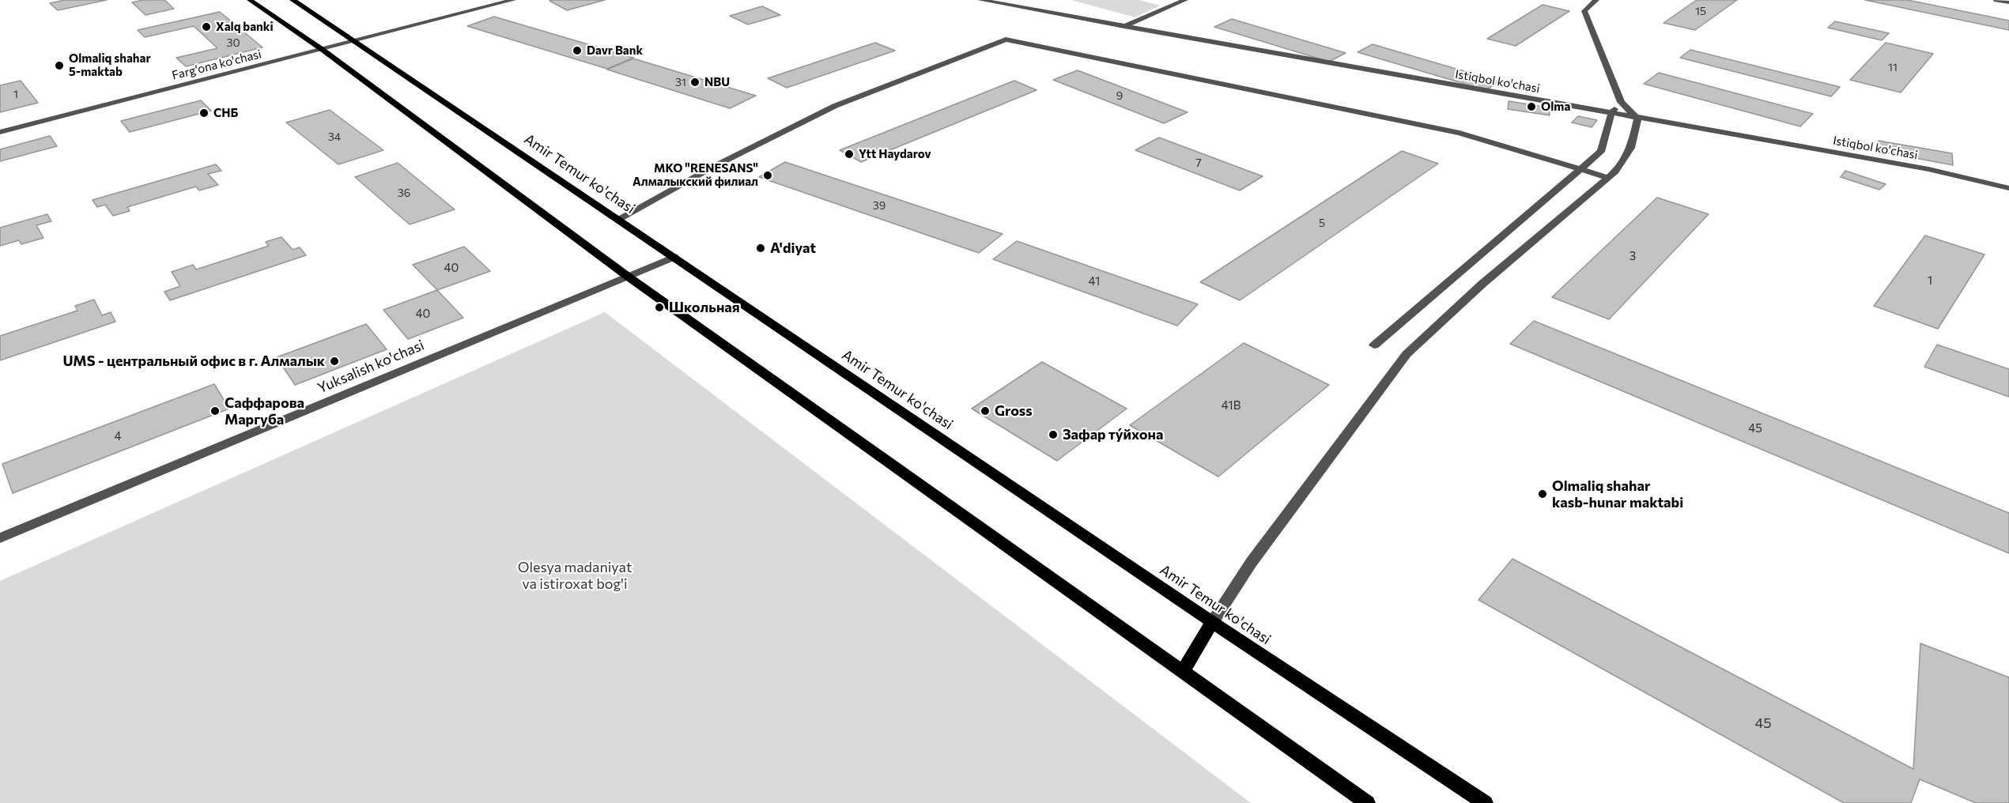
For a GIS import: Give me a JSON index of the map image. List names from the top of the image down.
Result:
{
  "streets": {
    "main road": ["Amir Temur ko'chasi"],
    "street": ["Farg‘ona ko'chasi", "Istiqbol ko'chasi", "Yuksalish ko'chasi"]
  },
  "crossings": [
    ["Farg‘ona ko'chasi", "Amir Temur ko'chasi"],
    ["Amir Temur ko'chasi", "Yuksalish ko'chasi"]
  ],
  "parks": ["Olesya madaniyat va istiroxat bog'i"],
  "places": [
    "Xalq banki",
    "Davr Bank",
    "Olmaliq shahar 5-maktab",
    "NBU",
    "Olma",
    "СНБ",
    "Ytt Haydarov",
    "МКО \"RENESANS\" Алмалыкский филиал",
    "A'diyat",
    "Школьная",
    "UMS - центральный офис в г. Алмалык",
    "Саффарова Маргуба",
    "Gross",
    "Зафар тýйхона",
    "Olmaliq shahar kasb-hunar maktabi"
  ],
  "house_numbers": [
    "15",
    "30",
    "11",
    "31",
    "1",
    "9",
    "34",
    "7",
    "36",
    "39",
    "5",
    "3",
    "40",
    "1",
    "41",
    "40",
    "41B",
    "45",
    "4",
    "45"
  ]
}
